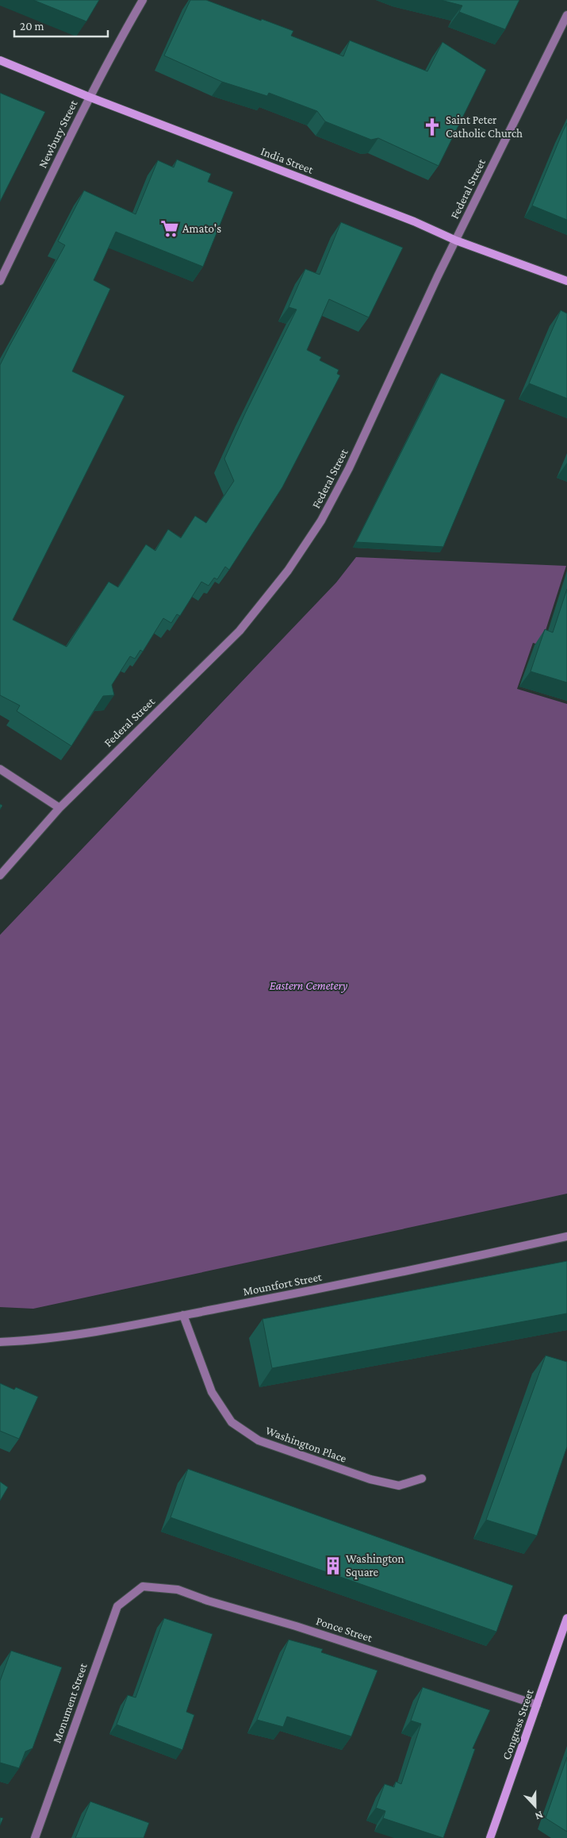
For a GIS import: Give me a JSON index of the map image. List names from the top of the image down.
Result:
{
  "streets": {
    "main road": ["India Street", "Congress Street"],
    "street": [
      "Newbury Street",
      "Federal Street",
      "Mountfort Street",
      "Washington Place",
      "Ponce Street",
      "Monument Street"
    ]
  },
  "crossings": [
    ["Newbury Street", "India Street"],
    ["India Street", "Federal Street"],
    ["Mountfort Street", "Washington Place"],
    ["Ponce Street", "Monument Street"],
    ["Ponce Street", "Congress Street"]
  ],
  "parks": ["Eastern Cemetery"],
  "places": {
    "church": ["Saint Peter Catholic Church"],
    "supermarket": ["Amato's"],
    "building": ["Washington Square"]
  },
  "scale_bar": "20 m",
  "north": "bottom"
}
